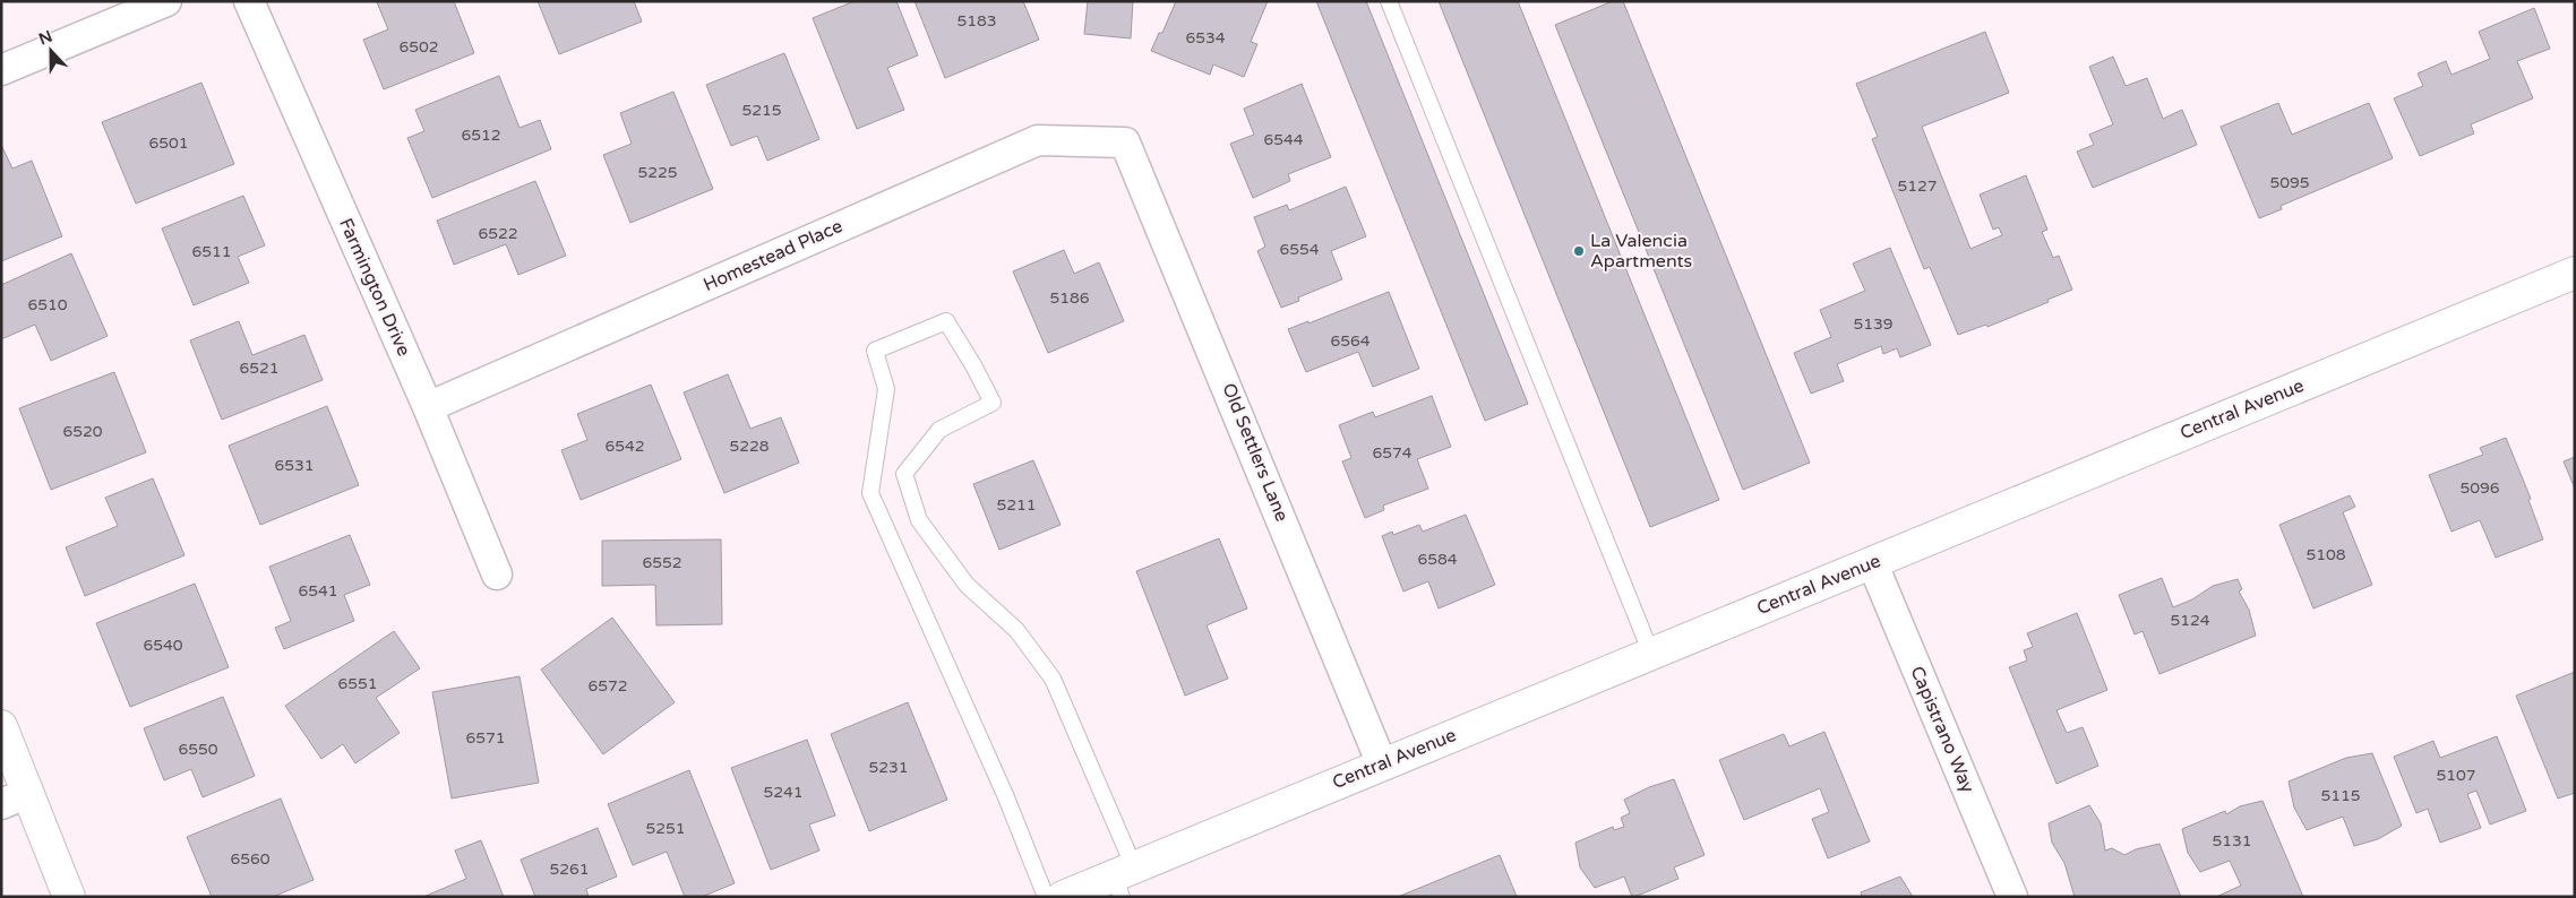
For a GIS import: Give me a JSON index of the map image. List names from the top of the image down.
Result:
{
  "streets": {
    "main road": ["Central Avenue"],
    "street": [
      "Homestead Place",
      "Farmington Drive",
      "Old Settlers Lane",
      "Capistrano Way"
    ]
  },
  "crossings": [
    ["Homestead Place", "Farmington Drive"],
    ["Homestead Place", "Old Settlers Lane"],
    ["Central Avenue", "Old Settlers Lane"],
    ["Central Avenue", "Capistrano Way"]
  ],
  "places": ["La Valencia Apartments"],
  "house_numbers": [
    "5183",
    "6534",
    "6502",
    "5215",
    "6512",
    "6544",
    "6501",
    "5225",
    "5095",
    "5127",
    "6522",
    "6554",
    "6511",
    "5186",
    "6510",
    "5139",
    "6564",
    "6521",
    "6520",
    "6542",
    "5228",
    "6574",
    "6531",
    "5096",
    "5211",
    "5108",
    "6584",
    "6552",
    "6541",
    "5124",
    "6540",
    "6551",
    "6572",
    "6571",
    "6550",
    "5231",
    "5107",
    "5241",
    "5115",
    "5251",
    "5131",
    "6560",
    "5261"
  ],
  "north": "top"
}
